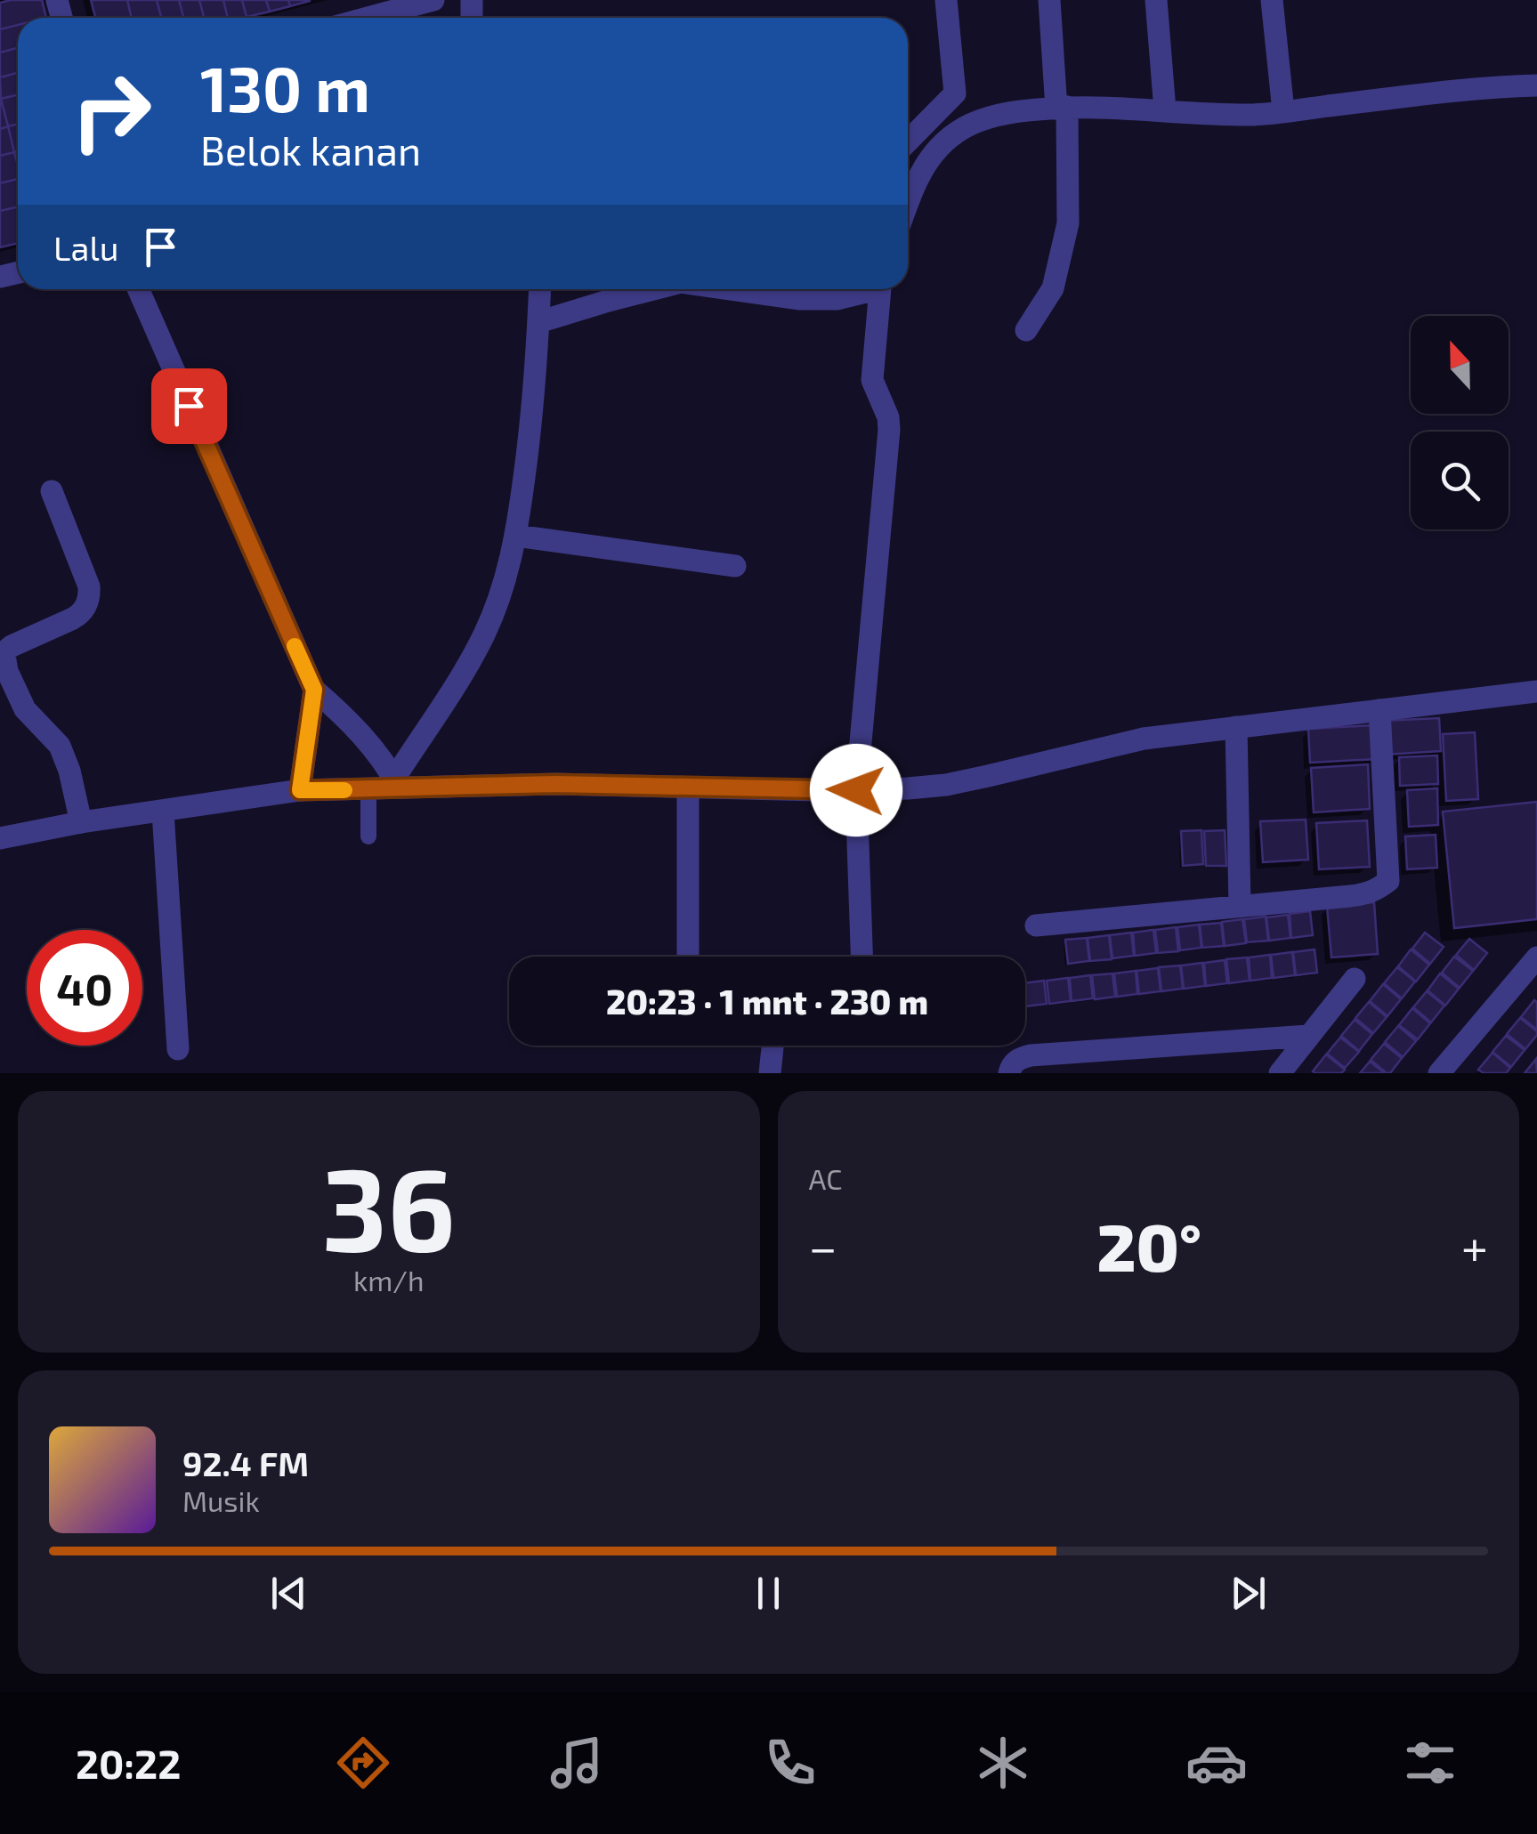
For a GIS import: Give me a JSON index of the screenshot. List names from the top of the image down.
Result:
{
  "north": "top",
  "page": {
    "turn": ["130 m", "Belok kanan"],
    "then": "Lalu",
    "limit": "40",
    "trip": "20:23 · 1 mnt · 230 m",
    "tile": [
      ["36", "km/h"],
      "AC"
    ],
    "heat": ["−", "20°", "+"],
    "song": ["92.4 FM", "Musik"],
    "tabs": "20:22"
  }
}
